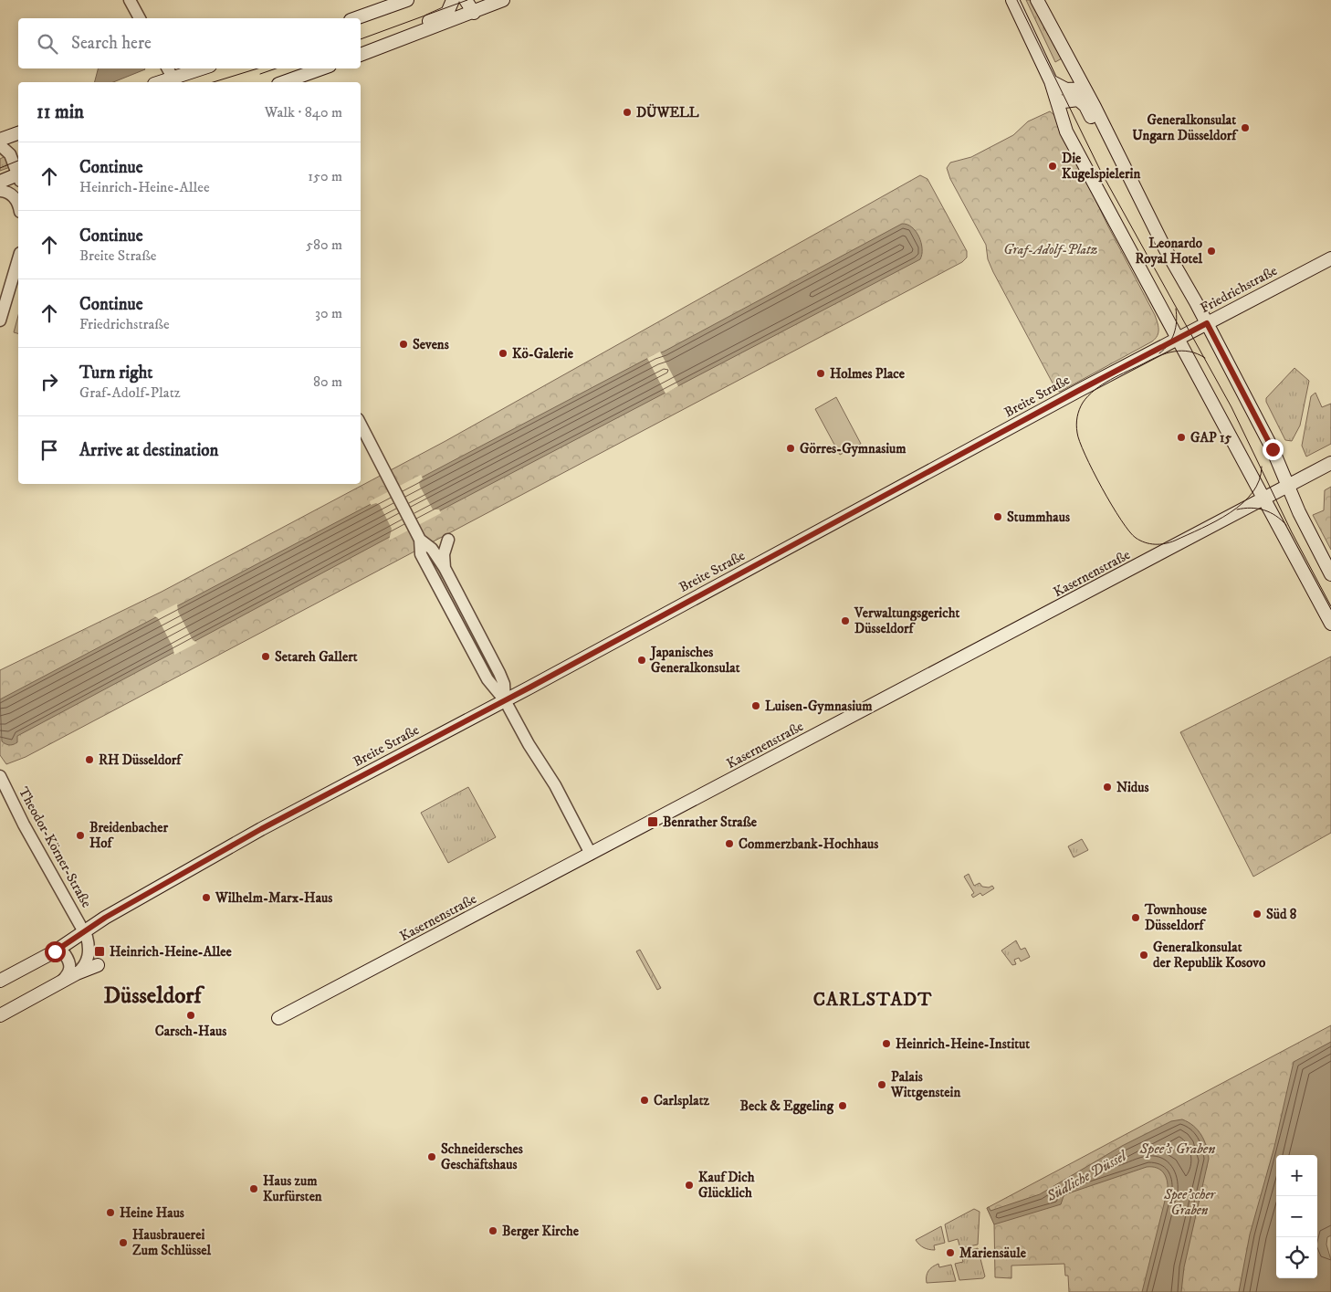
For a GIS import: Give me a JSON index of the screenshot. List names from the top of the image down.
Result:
{
  "streets": {
    "main road": ["Friedrichstraße", "Breite Straße", "Kasernenstraße"],
    "street": ["Theodor-Körner-Straße"]
  },
  "crossings": [
    ["Friedrichstraße", "Breite Straße"],
    ["Breite Straße", "Theodor-Körner-Straße"]
  ],
  "districts": ["Düsseldorf", "CARLSTADT"],
  "water": ["Spee's Graben", "Südliche Düssel"],
  "parks": ["Graf-Adolf-Platz", "Spee'scher Graben"],
  "places": {
    "other": [
      "DÜWELL",
      "Generalkonsulat Ungarn Düsseldorf",
      "Die Kugelspielerin",
      "Leonardo Royal Hotel",
      "Sevens",
      "Kö-Galerie",
      "Holmes Place",
      "GAP 15",
      "Görres-Gymnasium",
      "Stummhaus",
      "Verwaltungsgericht Düsseldorf",
      "Setareh Gallert",
      "Japanisches Generalkonsulat",
      "Luisen-Gymnasium",
      "RH Düsseldorf",
      "Nidus",
      "Breidenbacher Hof",
      "Commerzbank-Hochhaus",
      "Wilhelm-Marx-Haus",
      "Süd 8",
      "Townhouse Düsseldorf",
      "Generalkonsulat der Republik Kosovo",
      "Carsch-Haus",
      "Heinrich-Heine-Institut",
      "Palais Wittgenstein",
      "Carlsplatz",
      "Beck & Eggeling",
      "Schneidersches Geschäftshaus",
      "Kauf Dich Glücklich",
      "Haus zum Kurfürsten",
      "Heine Haus",
      "Berger Kirche",
      "Hausbrauerei Zum Schlüssel",
      "Mariensäule"
    ],
    "transit": ["Benrather Straße", "Heinrich-Heine-Allee"]
  },
  "page": {
    "search": "Search here",
    "heading": ["11 min", "Walk · 840 m"],
    "list": [
      ["Continue", "Heinrich-Heine-Allee", "150 m"],
      ["Continue", "Breite Straße", "580 m"],
      ["Continue", "Friedrichstraße", "30 m"],
      ["Turn right", "Graf-Adolf-Platz", "80 m"],
      "Arrive at destination"
    ],
    "map_buttons": ["+", "−"]
  }
}
